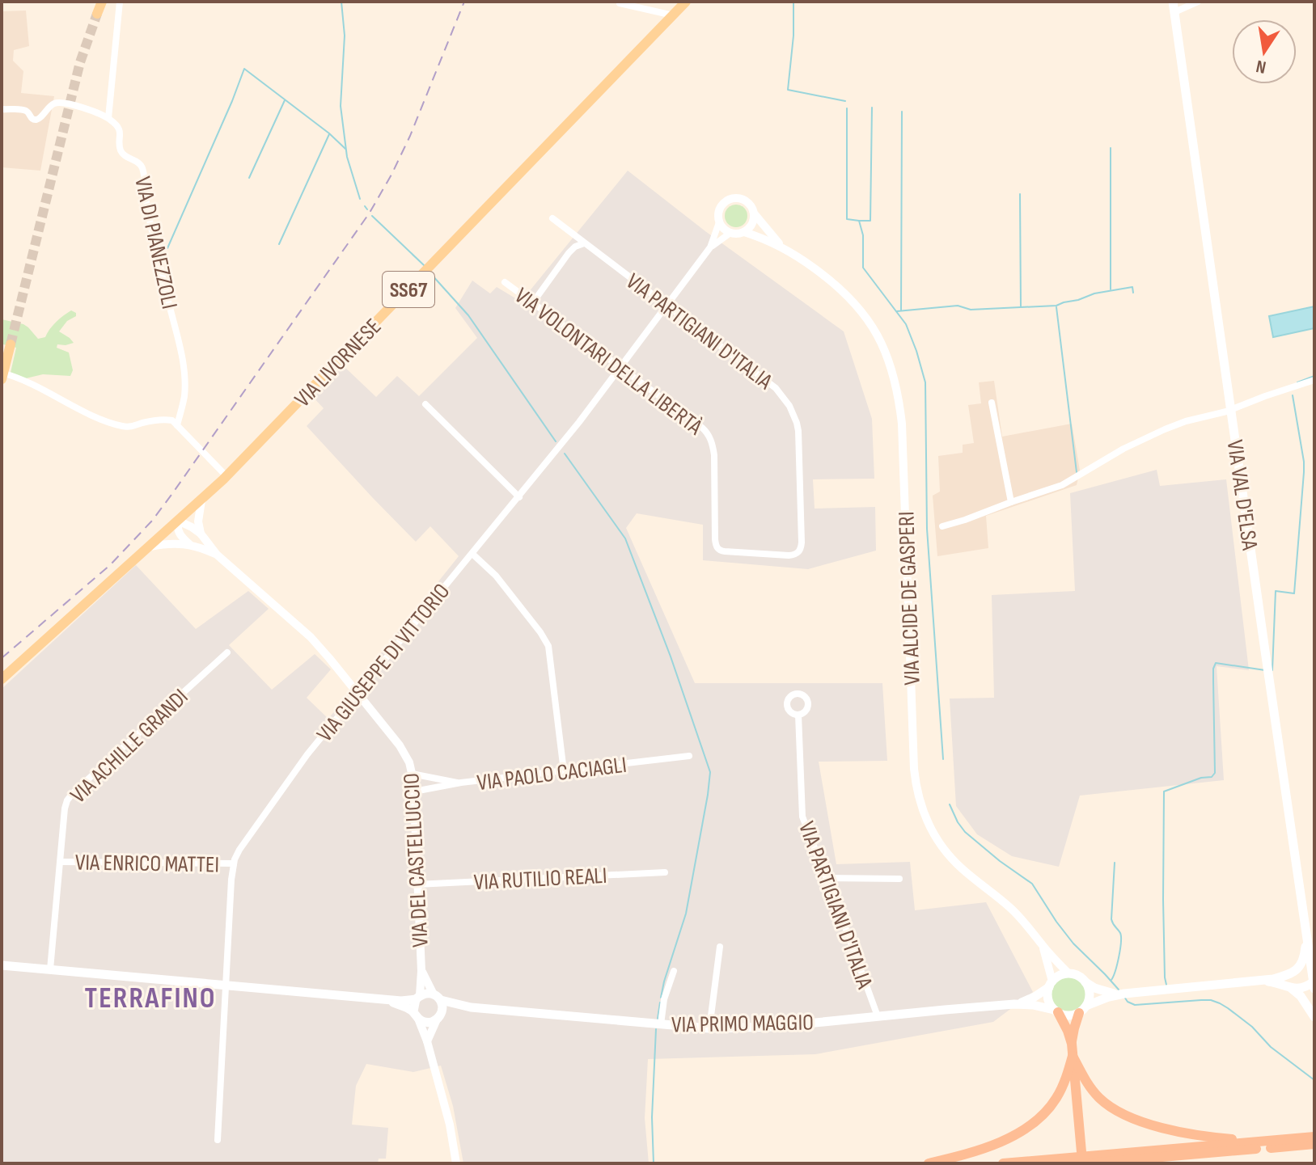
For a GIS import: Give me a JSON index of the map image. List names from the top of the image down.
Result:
{
  "streets": {
    "main road": [
      "SS67",
      "VIA LIVORNESE",
      "VIA VAL D'ELSA",
      "VIA PRIMO MAGGIO"
    ],
    "street": [
      "VIA DI PIANEZZOLI",
      "VIA PARTIGIANI D'ITALIA",
      "VIA VOLONTARI DELLA LIBERTÀ",
      "VIA ALCIDE DE GASPERI",
      "VIA GIUSEPPE DI VITTORIO",
      "VIA ACHILLE GRANDI",
      "VIA PAOLO CACIAGLI",
      "VIA DEL CASTELLUCCIO",
      "VIA ENRICO MATTEI",
      "VIA RUTILIO REALI"
    ]
  },
  "crossings": [
    ["VIA PARTIGIANI D'ITALIA", "VIA VOLONTARI DELLA LIBERTÀ"],
    ["VIA PARTIGIANI D'ITALIA", "VIA GIUSEPPE DI VITTORIO"],
    ["VIA PARTIGIANI D'ITALIA", "VIA PRIMO MAGGIO"],
    ["VIA VOLONTARI DELLA LIBERTÀ", "VIA GIUSEPPE DI VITTORIO"],
    ["VIA LIVORNESE", "VIA DEL CASTELLUCCIO"],
    ["VIA ALCIDE DE GASPERI", "VIA GIUSEPPE DI VITTORIO"],
    ["VIA ALCIDE DE GASPERI", "VIA PRIMO MAGGIO"],
    ["VIA GIUSEPPE DI VITTORIO", "VIA DEL CASTELLUCCIO"],
    ["VIA GIUSEPPE DI VITTORIO", "VIA ENRICO MATTEI"],
    ["VIA GIUSEPPE DI VITTORIO", "VIA PRIMO MAGGIO"],
    ["VIA ACHILLE GRANDI", "VIA ENRICO MATTEI"],
    ["VIA ACHILLE GRANDI", "VIA PRIMO MAGGIO"],
    ["VIA PAOLO CACIAGLI", "VIA DEL CASTELLUCCIO"],
    ["VIA DEL CASTELLUCCIO", "VIA RUTILIO REALI"],
    ["VIA DEL CASTELLUCCIO", "VIA PRIMO MAGGIO"]
  ],
  "districts": ["TERRAFINO"],
  "north": "bottom"
}
